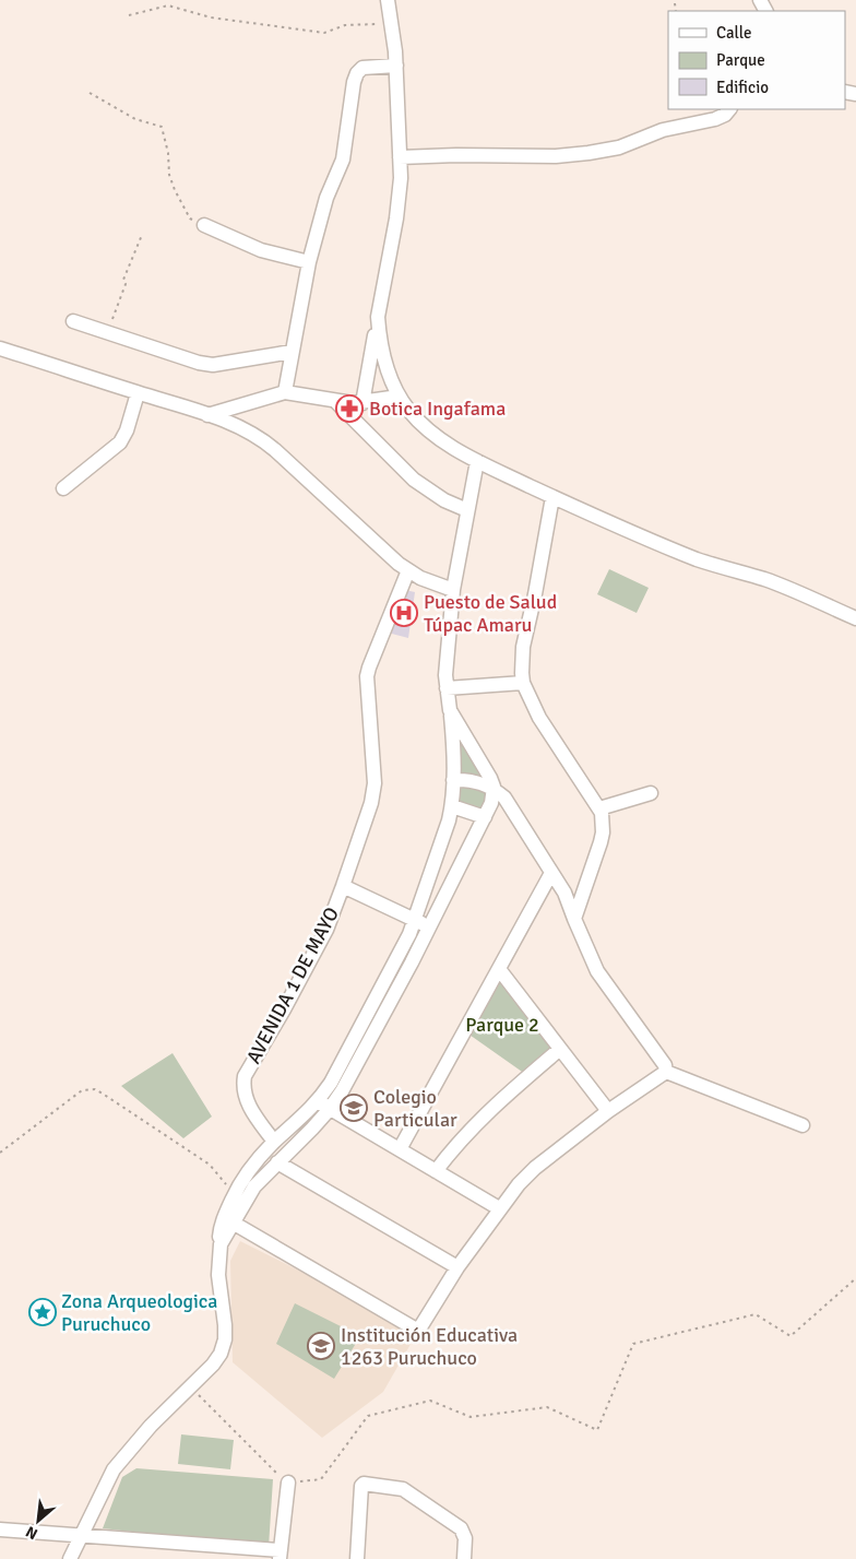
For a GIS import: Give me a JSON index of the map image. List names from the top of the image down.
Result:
{
  "streets": {
    "street": ["AVENIDA 1 DE MAYO"]
  },
  "parks": ["Parque 2"],
  "places": {
    "pharmacy": ["Botica Ingafama"],
    "hospital": ["Puesto de Salud Túpac Amaru"],
    "school or university": ["Colegio Particular", "Institución Educativa 1263 Puruchuco"],
    "place": ["Zona Arqueologica Puruchuco"]
  },
  "legend": ["Calle", "Parque", "Edificio"],
  "north": "bottom left"
}
